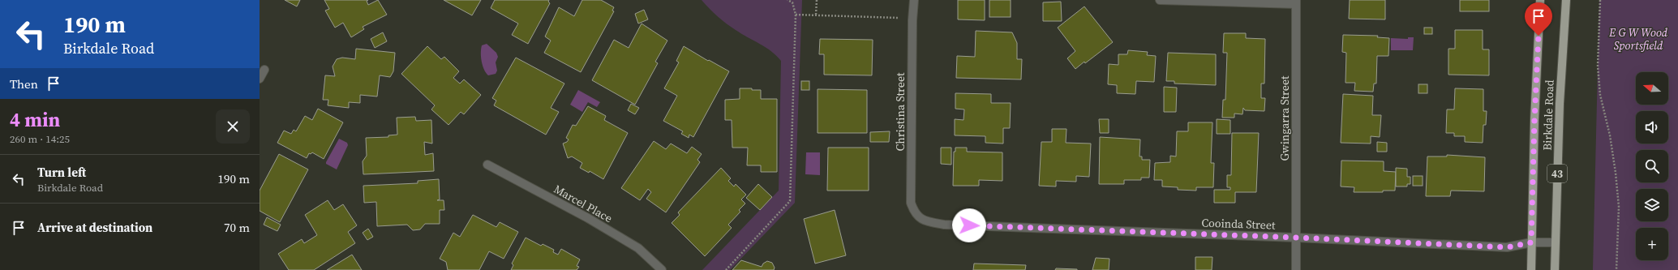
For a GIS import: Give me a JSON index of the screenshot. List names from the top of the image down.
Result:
{
  "streets": {
    "main road": ["Birkdale Road", "43"],
    "street": [
      "Christina Street",
      "Gwingarra Street",
      "Marcel Place",
      "Cooinda Street"
    ]
  },
  "crossings": [
    ["Christina Street", "Cooinda Street"],
    ["Birkdale Road", "Cooinda Street"],
    ["Gwingarra Street", "Cooinda Street"]
  ],
  "parks": ["E G W Wood Sportsfield"],
  "north": "left",
  "page": {
    "turn": ["190 m", "Birkdale Road"],
    "then": "Then",
    "map_buttons": "+",
    "heading": ["4 min", "260 m · 14:25"],
    "list": [
      {
        "name": "Turn left",
        "note": "Birkdale Road",
        "value": "190 m"
      },
      {
        "name": "Arrive at destination",
        "value": "70 m"
      }
    ]
  }
}
